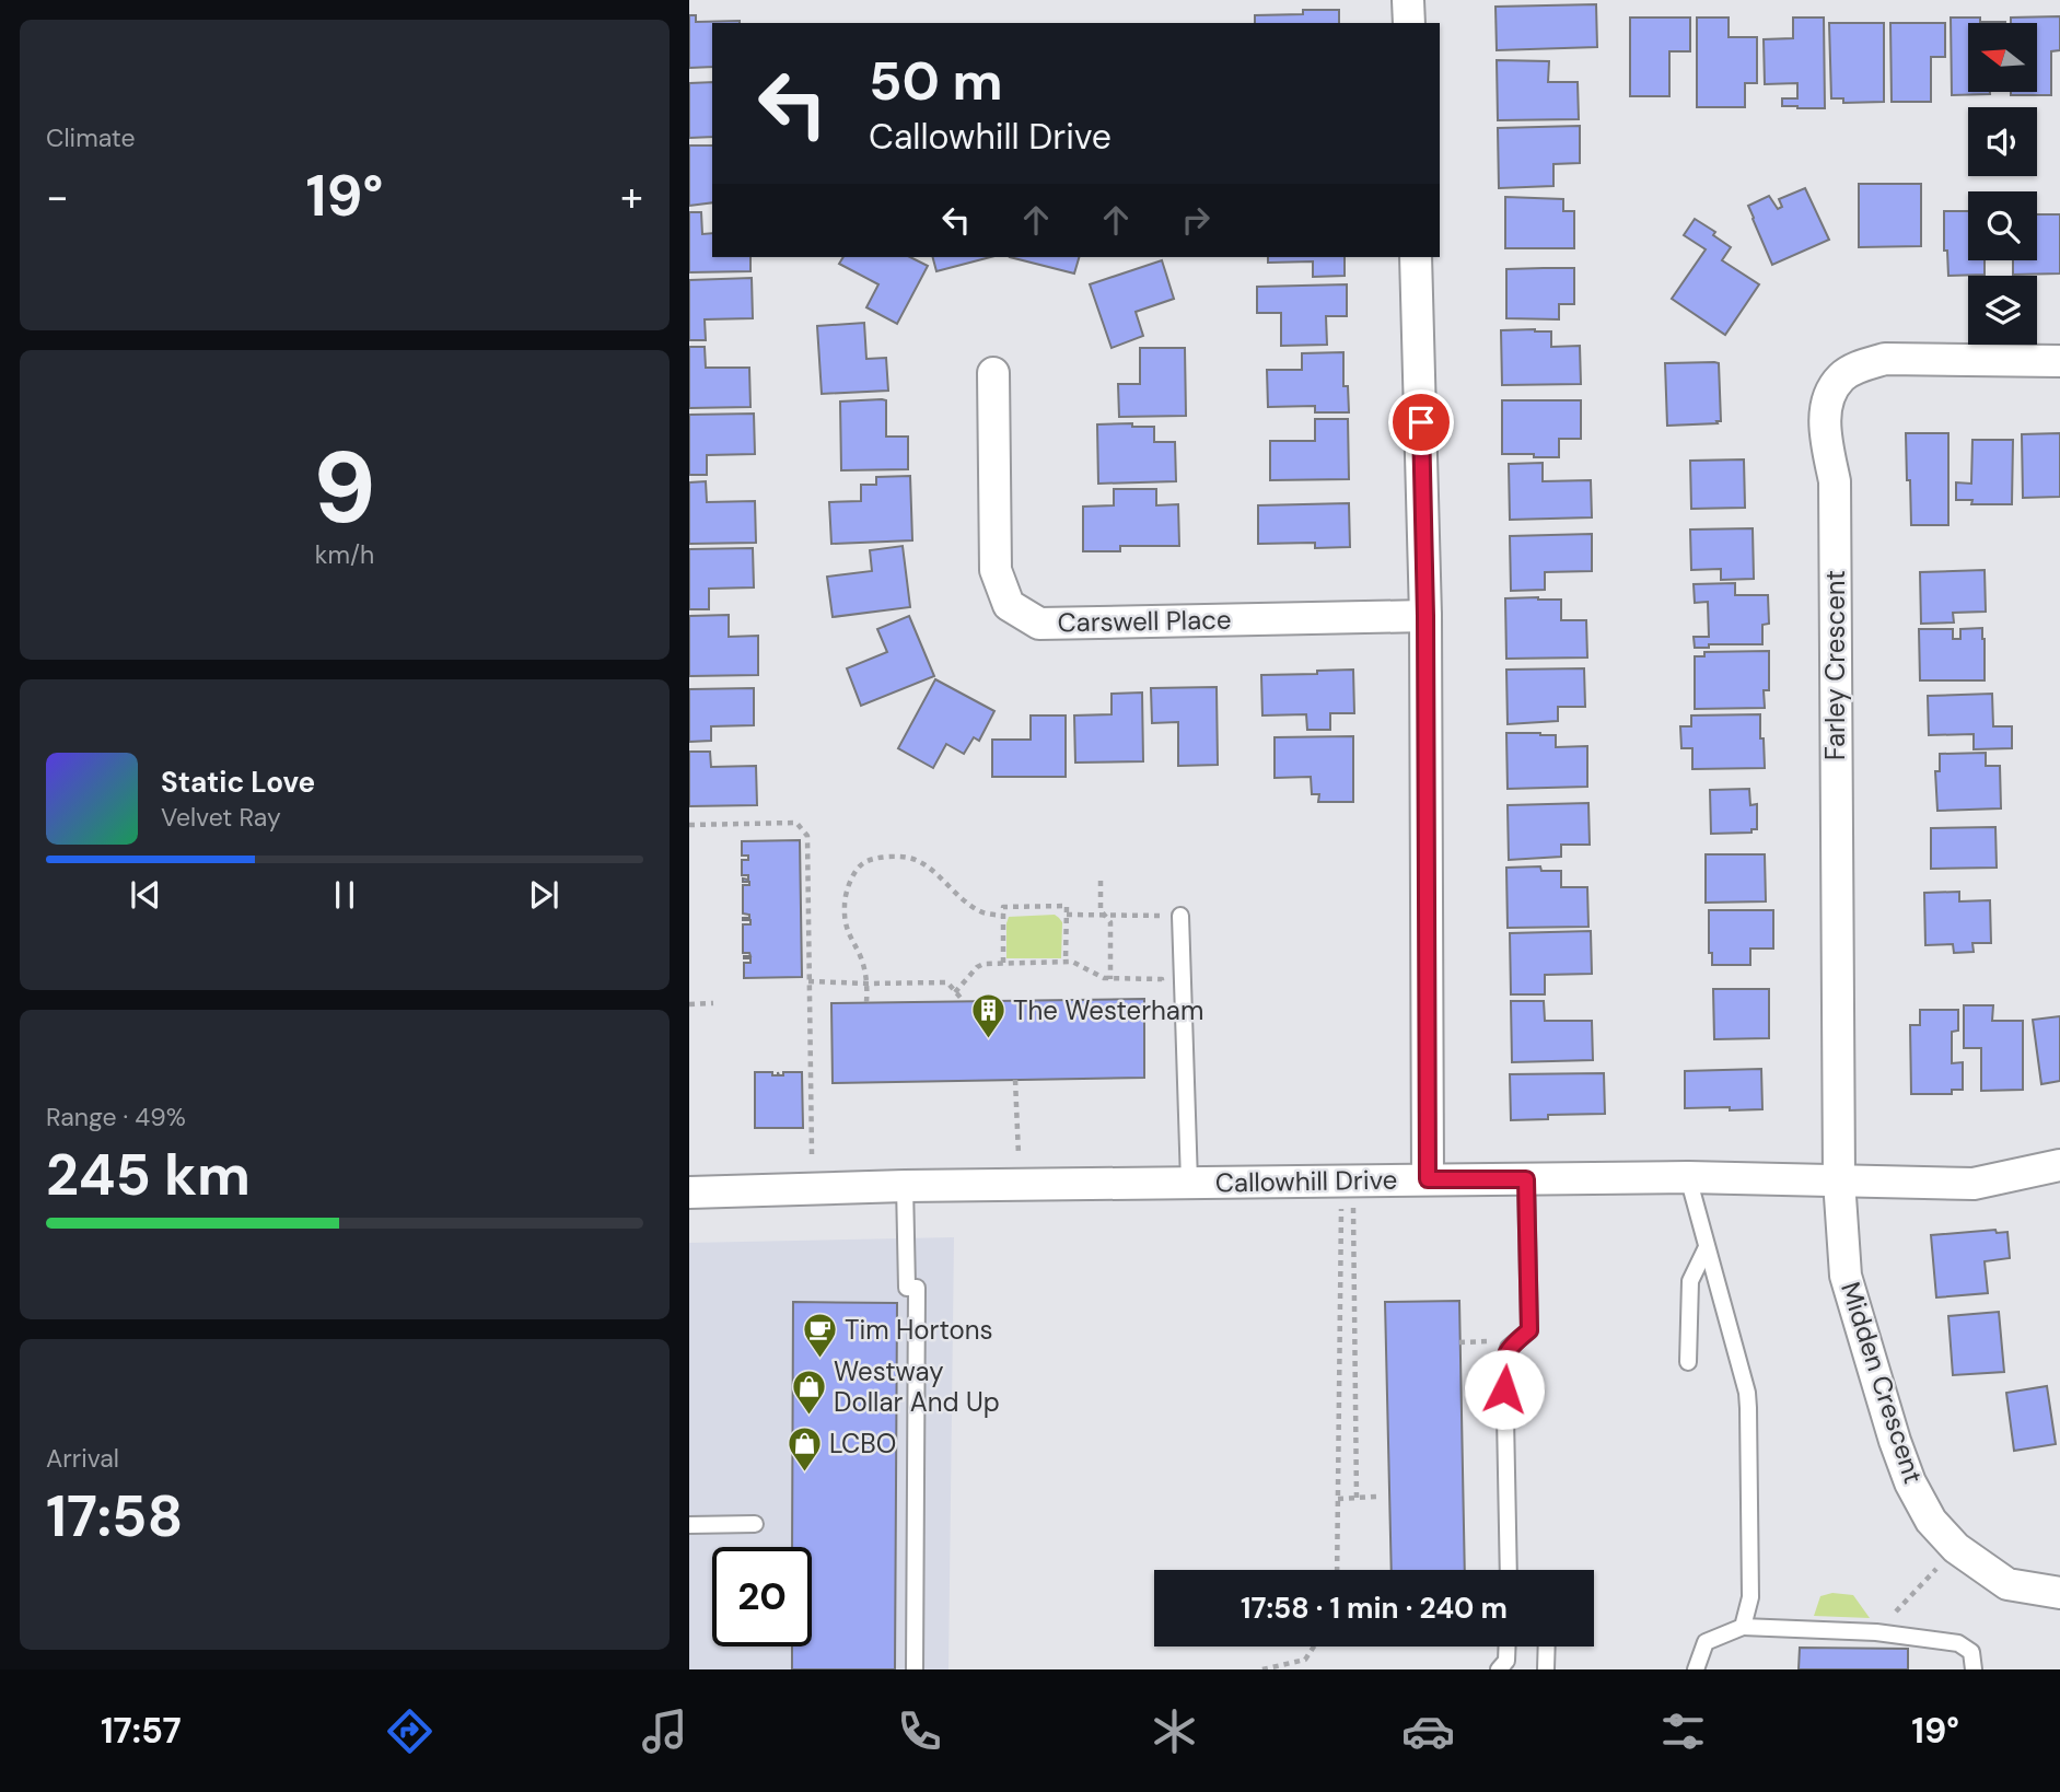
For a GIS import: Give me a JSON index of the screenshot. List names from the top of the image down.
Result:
{
  "streets": {
    "street": [
      "Carswell Place",
      "Farley Crescent",
      "Callowhill Drive",
      "Midden Crescent"
    ]
  },
  "crossings": [
    ["Farley Crescent", "Callowhill Drive"],
    ["Farley Crescent", "Midden Crescent"],
    ["Callowhill Drive", "Midden Crescent"]
  ],
  "places": {
    "building": ["The Westerham"],
    "cafe": ["Tim Hortons"],
    "shop": ["Westway Dollar And Up", "LCBO"]
  },
  "north": "left",
  "page": {
    "tile": [
      "Climate",
      ["9", "km/h"],
      ["Range · 49%", "245 km"],
      ["Arrival", "17:58"]
    ],
    "turn": ["50 m", "Callowhill Drive"],
    "heat": ["−", "19°", "+"],
    "song": ["Static Love", "Velvet Ray"],
    "limit": "20",
    "trip": "17:58 · 1 min · 240 m",
    "tabs": ["17:57", "19°"]
  }
}
